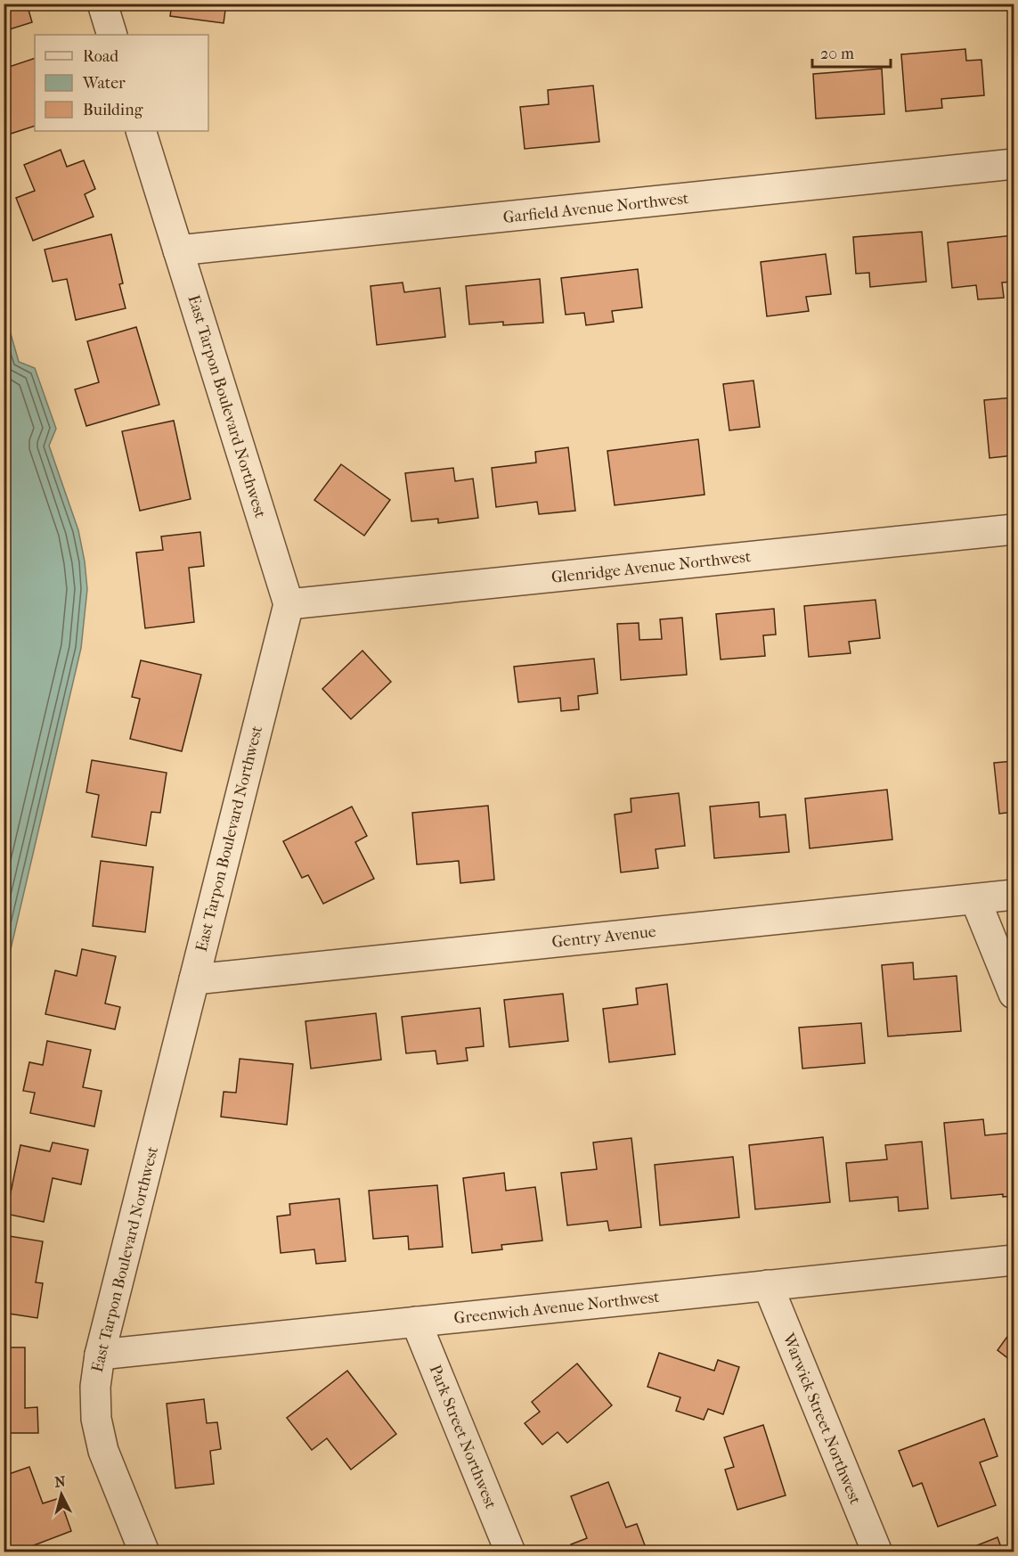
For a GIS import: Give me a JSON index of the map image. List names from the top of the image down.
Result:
{
  "streets": {
    "street": [
      "Garfield Avenue Northwest",
      "East Tarpon Boulevard Northwest",
      "Glenridge Avenue Northwest",
      "Gentry Avenue",
      "Greenwich Avenue Northwest",
      "Warwick Street Northwest",
      "Park Street Northwest"
    ]
  },
  "crossings": [
    ["Garfield Avenue Northwest", "East Tarpon Boulevard Northwest"],
    ["East Tarpon Boulevard Northwest", "Glenridge Avenue Northwest"],
    ["East Tarpon Boulevard Northwest", "Gentry Avenue"],
    ["East Tarpon Boulevard Northwest", "Greenwich Avenue Northwest"],
    ["Greenwich Avenue Northwest", "Warwick Street Northwest"],
    ["Greenwich Avenue Northwest", "Park Street Northwest"]
  ],
  "legend": ["Road", "Water", "Building"],
  "scale_bar": "20 m",
  "north": "top"
}
